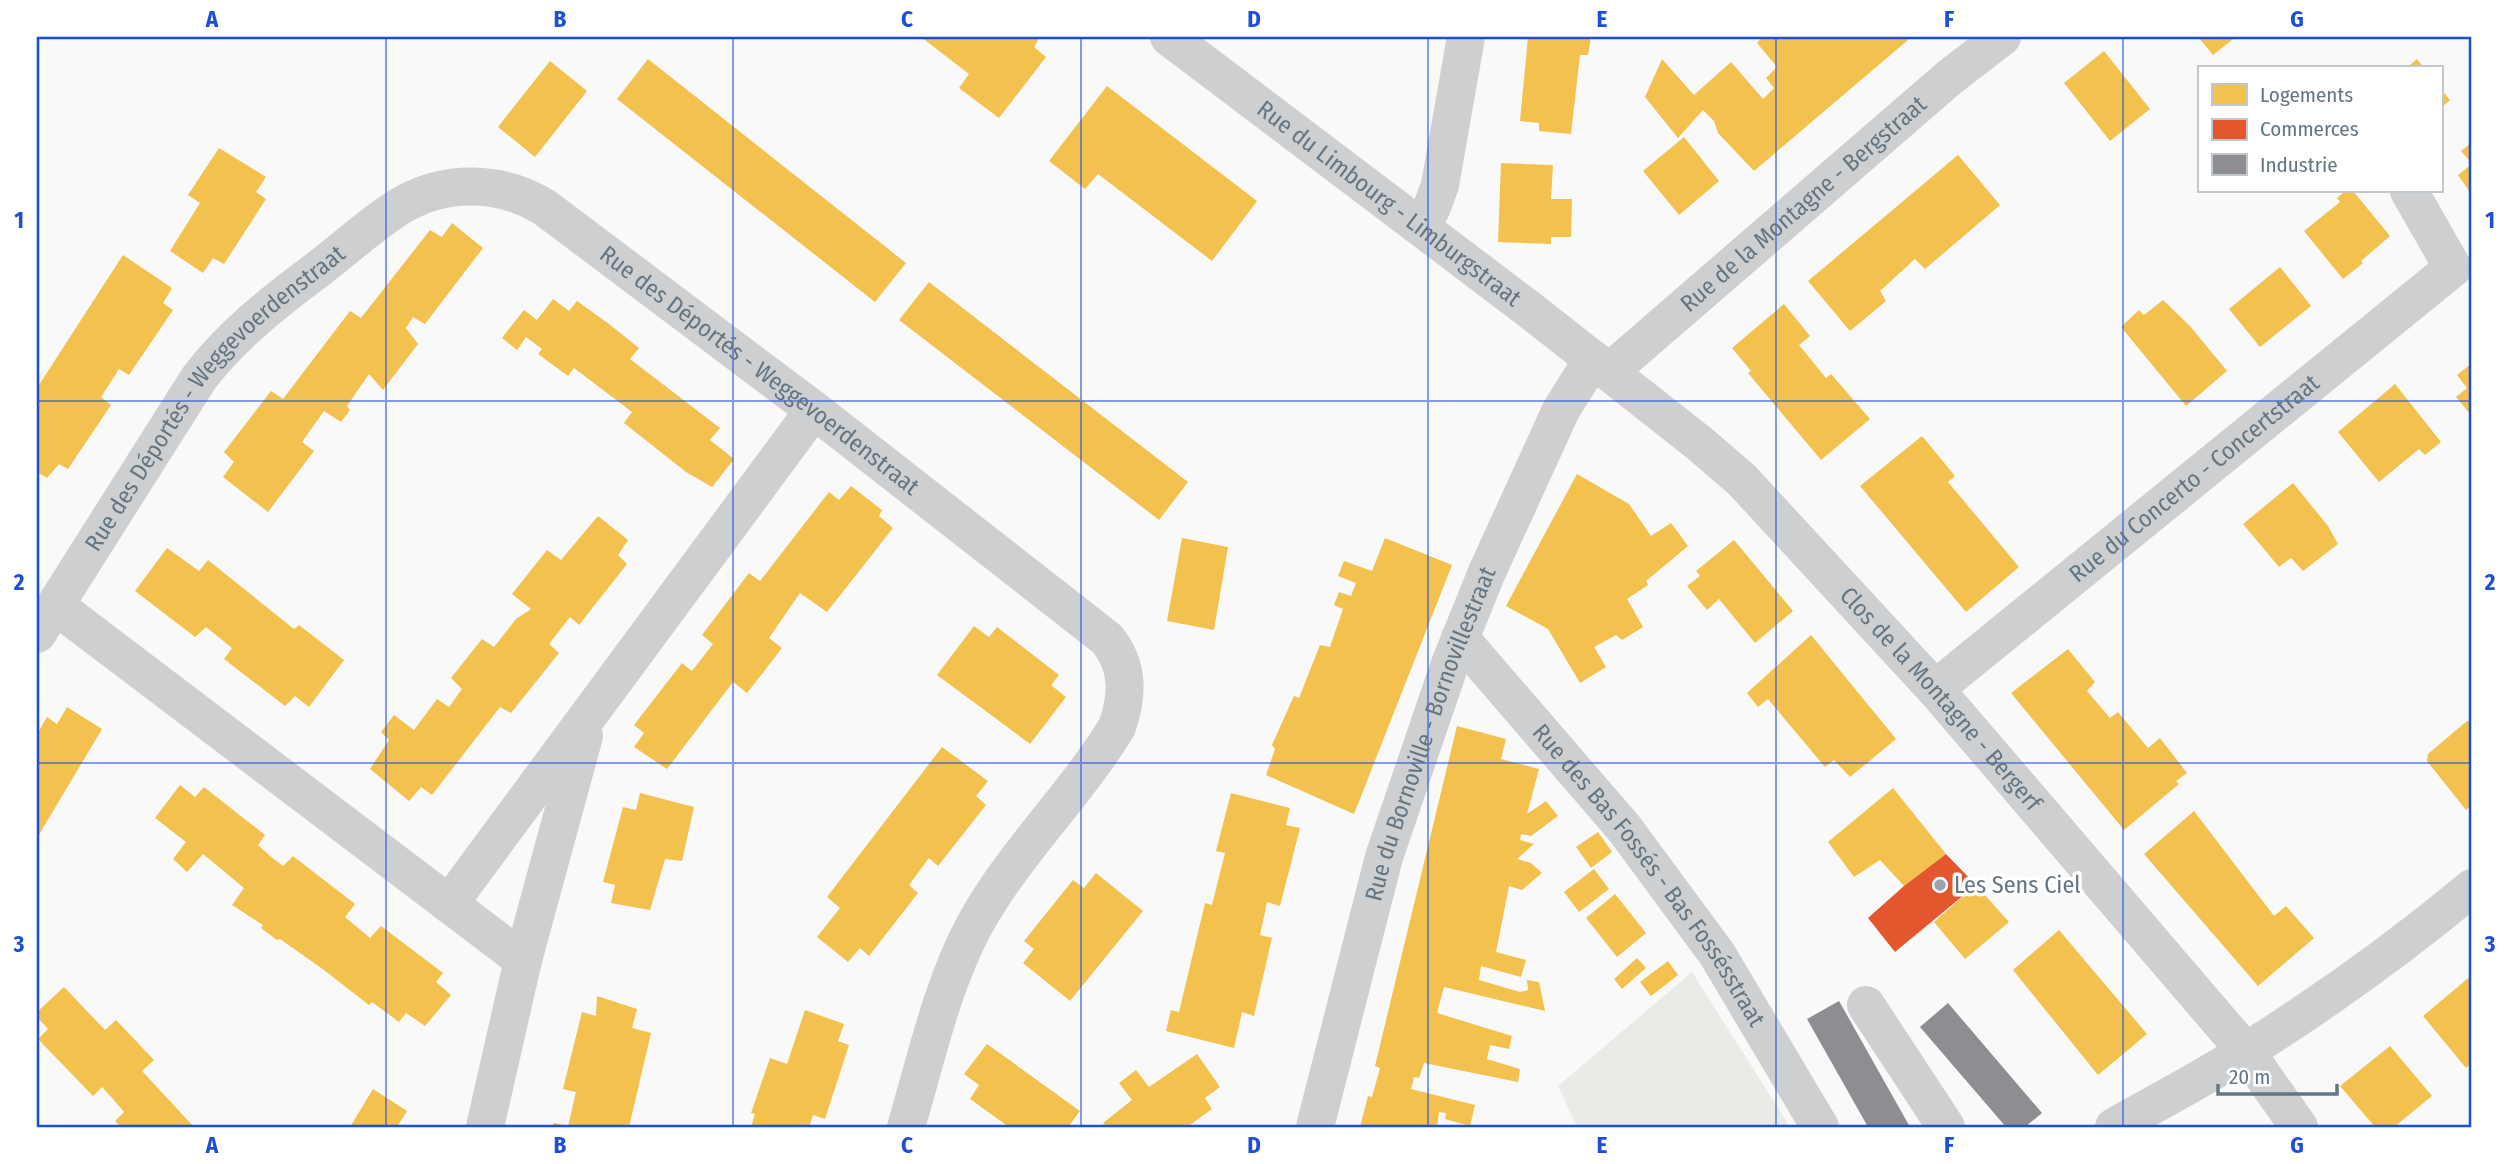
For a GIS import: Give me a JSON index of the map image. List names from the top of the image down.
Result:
{
  "streets": {
    "street": [
      "Rue de la Montagne - Bergstraat",
      "Rue du Limbourg - Limburgstraat",
      "Rue des Déportés - Weggevoerdenstraat",
      "Rue du Concerto - Concertstraat",
      "Clos de la Montagne - Bergerf",
      "Rue du Bornoville - Bornovillestraat",
      "Rue des Bas Fossés - Bas Fossésstraat"
    ]
  },
  "crossings": [
    ["Rue de la Montagne - Bergstraat", "Rue du Limbourg - Limburgstraat"],
    ["Rue de la Montagne - Bergstraat", "Clos de la Montagne - Bergerf"],
    ["Rue de la Montagne - Bergstraat", "Rue du Bornoville - Bornovillestraat"],
    ["Rue du Limbourg - Limburgstraat", "Clos de la Montagne - Bergerf"],
    ["Rue du Limbourg - Limburgstraat", "Rue du Bornoville - Bornovillestraat"],
    ["Rue du Concerto - Concertstraat", "Clos de la Montagne - Bergerf"],
    ["Clos de la Montagne - Bergerf", "Rue du Bornoville - Bornovillestraat"],
    ["Rue du Bornoville - Bornovillestraat", "Rue des Bas Fossés - Bas Fossésstraat"]
  ],
  "places": ["Les Sens Ciel"],
  "legend": ["Logements", "Commerces", "Industrie"],
  "scale_bar": "20 m",
  "grid": {
    "columns": [
      "A",
      "B",
      "C",
      "D",
      "E",
      "F",
      "G"
    ],
    "rows": ["1", "2", "3"]
  }
}
